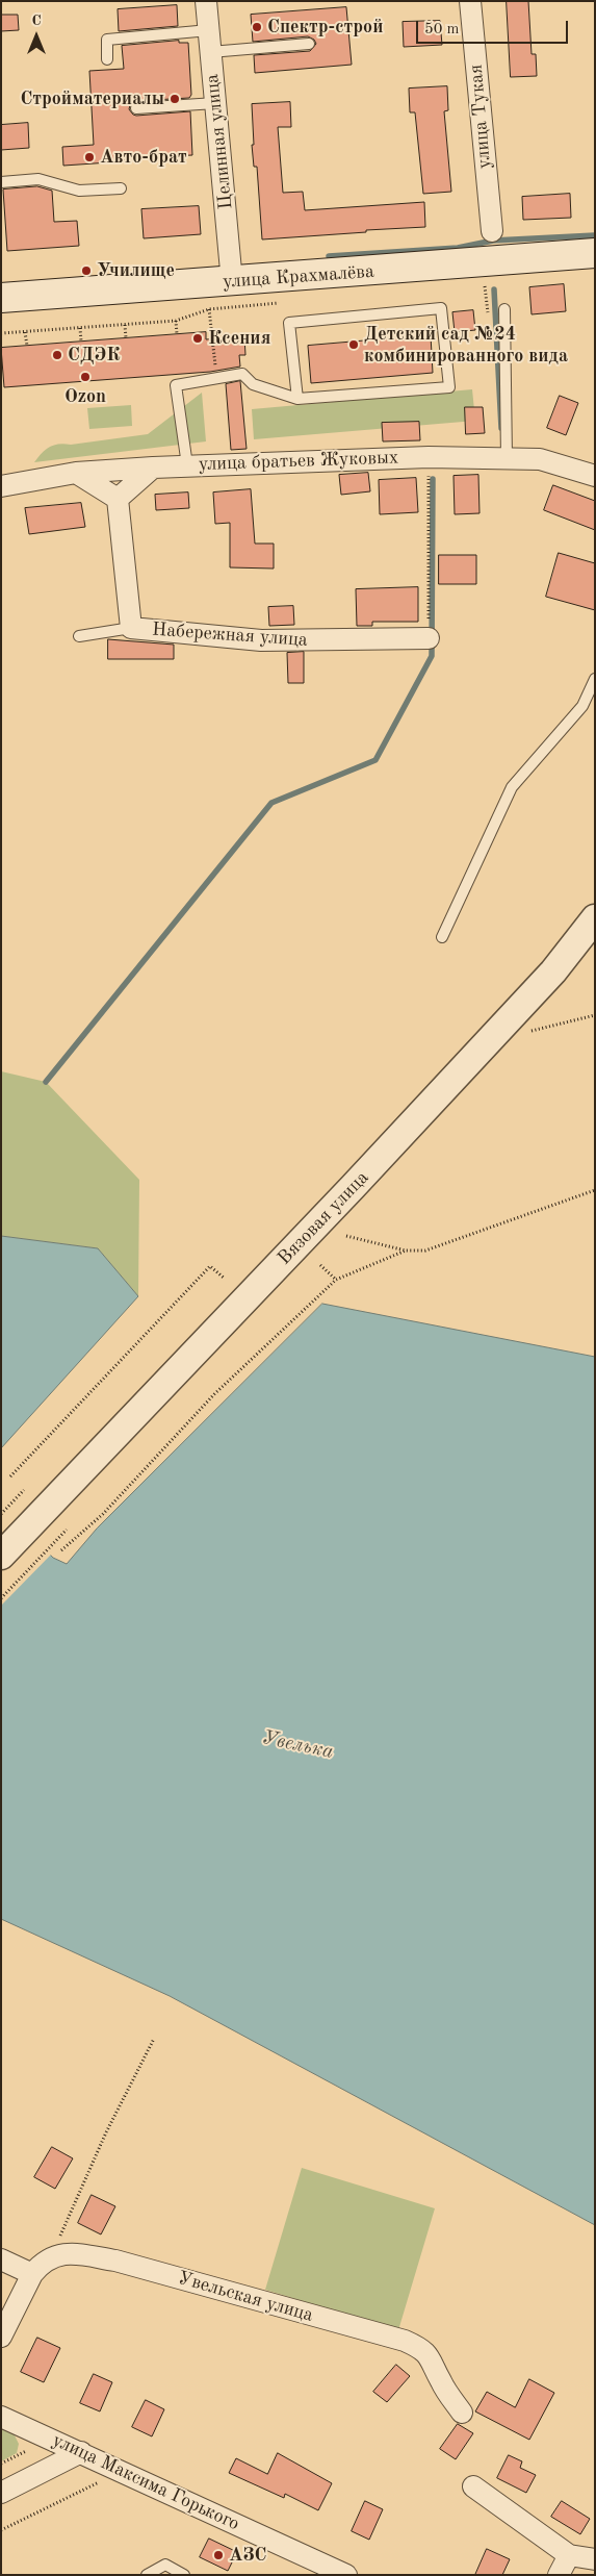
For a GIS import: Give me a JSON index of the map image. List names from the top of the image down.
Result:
{
  "streets": {
    "main road": ["улица Крахмалёва"],
    "street": [
      "улица Тукая",
      "Целинная улица",
      "улица братьев Жуковых",
      "Набережная улица",
      "Вязовая улица",
      "Увельская улица",
      "улица Максима Горького"
    ]
  },
  "crossings": [
    ["Целинная улица", "улица Крахмалёва"]
  ],
  "water": ["Увелька"],
  "places": [
    "Спектр-строй",
    "Стройматериалы",
    "Авто-брат",
    "Училище",
    "Ксения",
    "Детский сад №24 комбинированного вида",
    "СДЭК",
    "Ozon",
    "АЗС"
  ],
  "scale_bar": "50 m",
  "north": "top"
}
